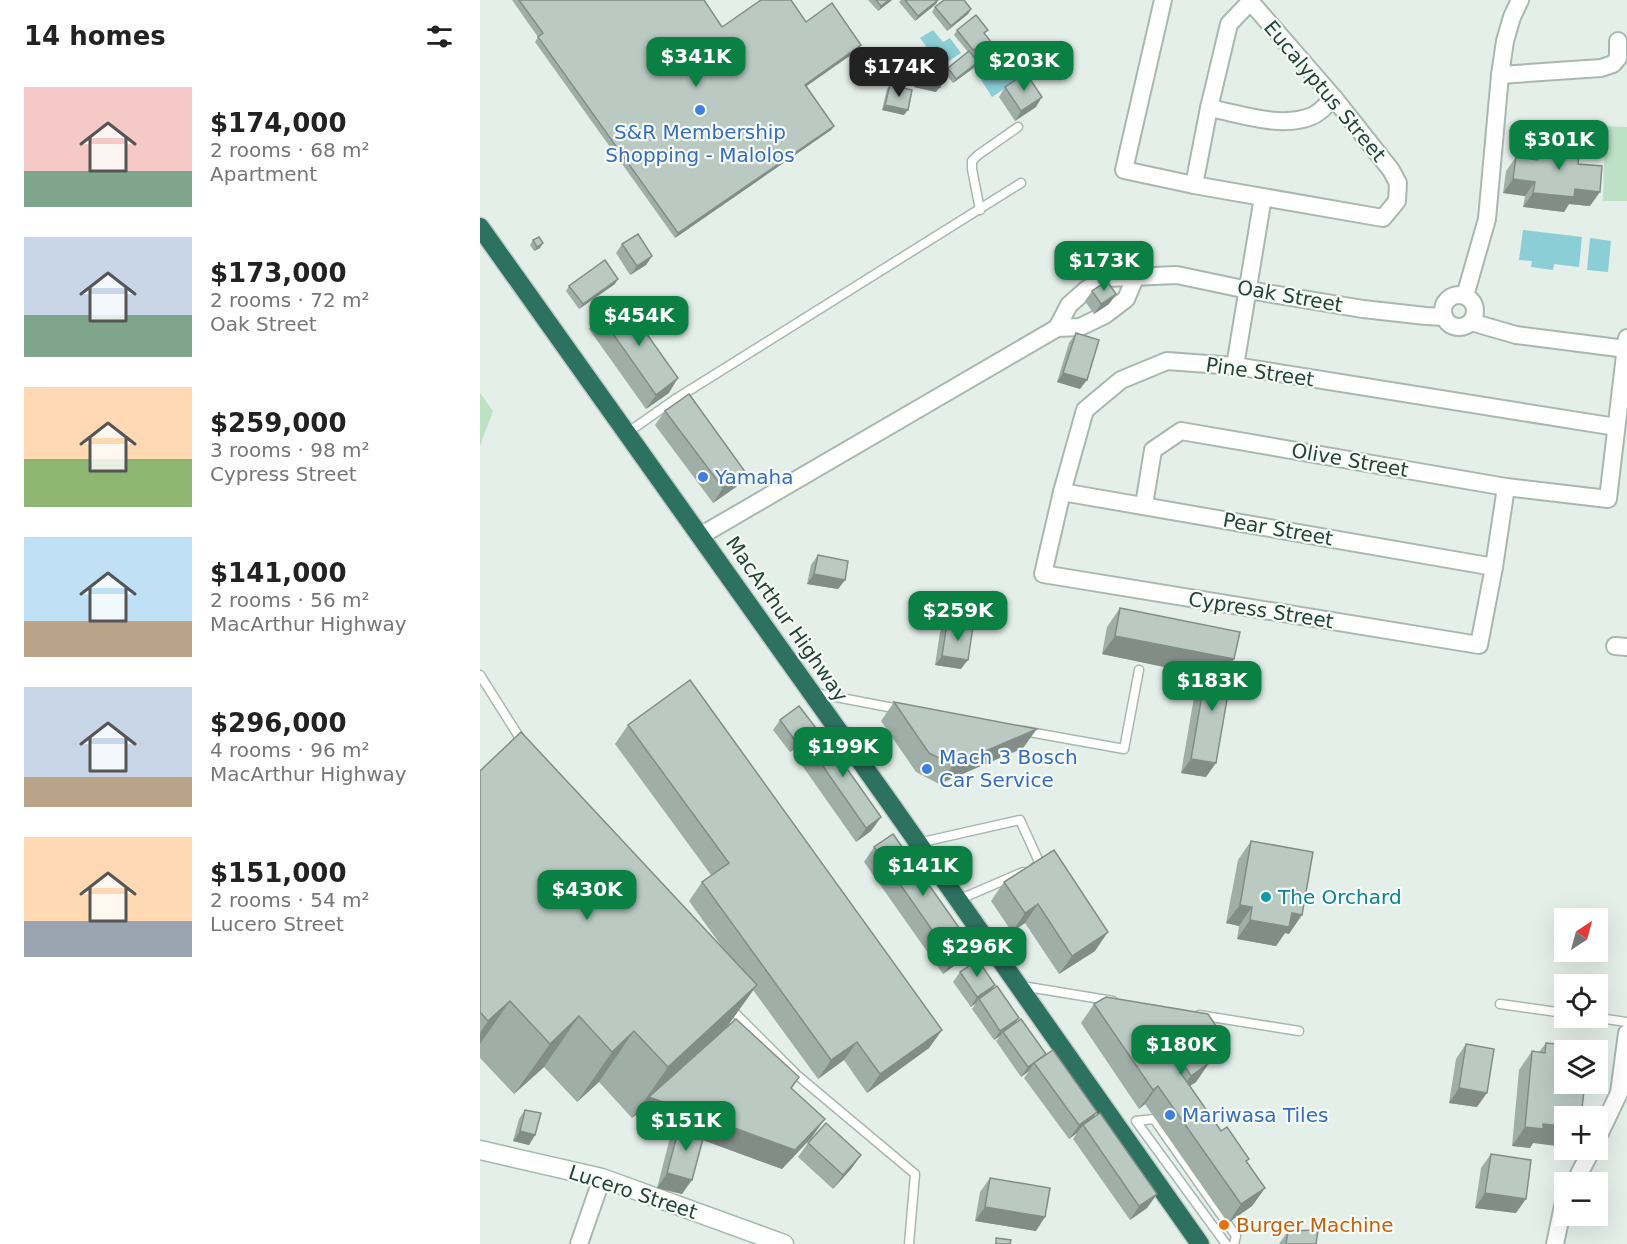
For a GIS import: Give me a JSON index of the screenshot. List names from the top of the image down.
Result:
{
  "streets": {
    "highway": ["MacArthur Highway"],
    "street": [
      "Eucalyptus Street",
      "Oak Street",
      "Pine Street",
      "Olive Street",
      "Pear Street",
      "Cypress Street",
      "Lucero Street"
    ]
  },
  "crossings": [
    ["Pine Street", "Olive Street"],
    ["Pine Street", "Pear Street"],
    ["Pine Street", "Cypress Street"],
    ["Olive Street", "Pear Street"],
    ["Pear Street", "Cypress Street"]
  ],
  "places": [
    "S&R Membership Shopping - Malolos",
    "Yamaha",
    "Mach 3 Bosch Car Service",
    "The Orchard",
    "Mariwasa Tiles",
    "Burger Machine"
  ],
  "north": "top right",
  "page": {
    "heading": "14 homes",
    "price": [
      "$341K",
      "$203K",
      "$174K",
      "$301K",
      "$173K",
      "$454K",
      "$259K",
      "$183K",
      "$199K",
      "$141K",
      "$430K",
      "$296K",
      "$180K",
      "$151K"
    ],
    "list": [
      {
        "name": "$174,000",
        "note": "2 rooms · 68 m² · Apartment"
      },
      {
        "name": "$173,000",
        "note": "2 rooms · 72 m² · Oak Street"
      },
      {
        "name": "$259,000",
        "note": "3 rooms · 98 m² · Cypress Street"
      },
      {
        "name": "$141,000",
        "note": "2 rooms · 56 m² · MacArthur Highway"
      },
      {
        "name": "$296,000",
        "note": "4 rooms · 96 m² · MacArthur Highway"
      },
      {
        "name": "$151,000",
        "note": "2 rooms · 54 m² · Lucero Street"
      }
    ],
    "map_buttons": ["+", "−"]
  }
}
